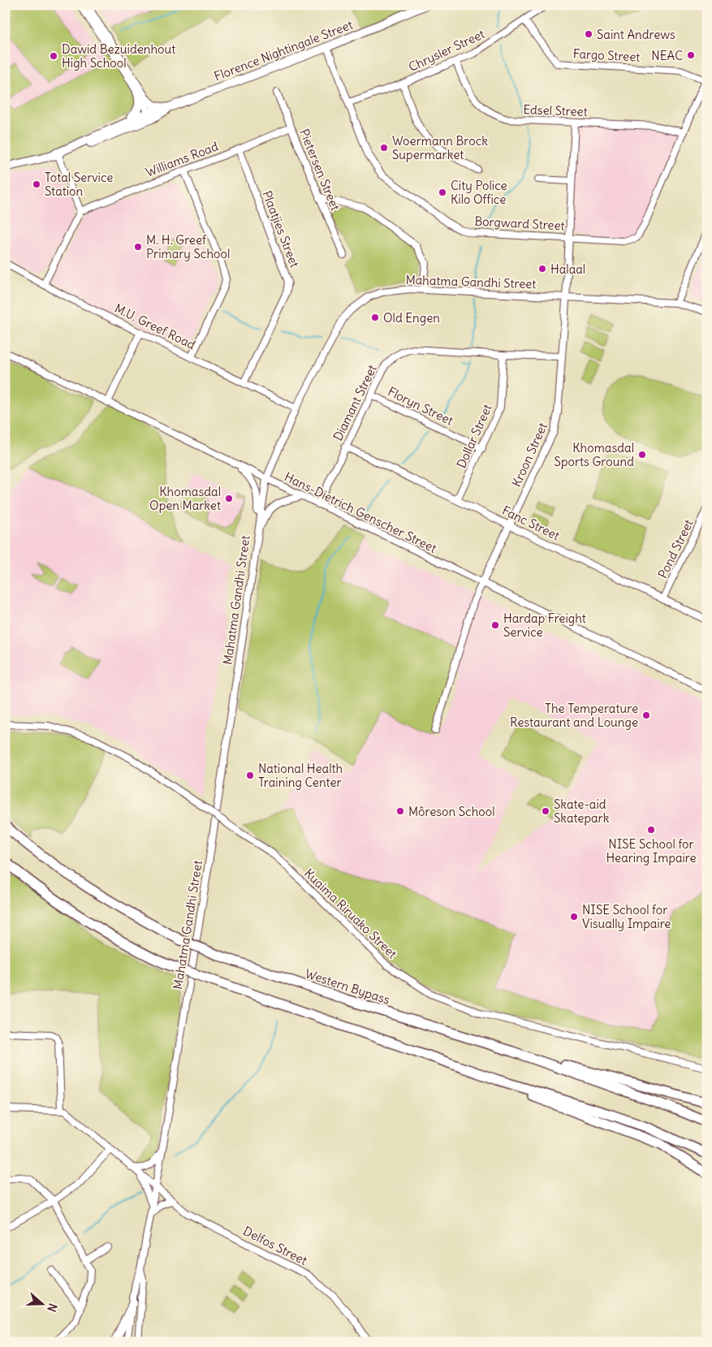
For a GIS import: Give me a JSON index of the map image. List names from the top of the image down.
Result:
{
  "streets": {
    "highway": ["Western Bypass"],
    "main road": ["Florence Nightingale Street"],
    "street": [
      "Chrysler Street",
      "Fargo Street",
      "Edsel Street",
      "Williams Road",
      "Pietersen Street",
      "Borgward Street",
      "Plaatjies Street",
      "Mahatma Gandhi Street",
      "M.U. Greef Road",
      "Diamant Street",
      "Floryn Street",
      "Dollar Street",
      "Kroon Street",
      "Hans-Dietrich Genscher Street",
      "Fanc Street",
      "Pond Street",
      "Kuaima Riruako Street",
      "Delfos Street"
    ]
  },
  "crossings": [
    ["Florence Nightingale Street", "Borgward Street"],
    ["Chrysler Street", "Fargo Street"],
    ["Chrysler Street", "Edsel Street"],
    ["Chrysler Street", "Borgward Street"],
    ["Fargo Street", "Borgward Street"],
    ["Edsel Street", "Borgward Street"],
    ["Edsel Street", "Kroon Street"],
    ["Williams Road", "Pietersen Street"],
    ["Williams Road", "Plaatjies Street"],
    ["Borgward Street", "Kroon Street"],
    ["Plaatjies Street", "M.U. Greef Road"],
    ["Mahatma Gandhi Street", "M.U. Greef Road"],
    ["Mahatma Gandhi Street", "Kroon Street"],
    ["Mahatma Gandhi Street", "Hans-Dietrich Genscher Street"],
    ["Mahatma Gandhi Street", "Delfos Street"],
    ["Diamant Street", "Floryn Street"],
    ["Diamant Street", "Dollar Street"],
    ["Diamant Street", "Kroon Street"],
    ["Diamant Street", "Hans-Dietrich Genscher Street"],
    ["Diamant Street", "Fanc Street"],
    ["Floryn Street", "Dollar Street"],
    ["Dollar Street", "Fanc Street"],
    ["Kroon Street", "Hans-Dietrich Genscher Street"],
    ["Kroon Street", "Fanc Street"],
    ["Fanc Street", "Pond Street"]
  ],
  "places": [
    "Saint Andrews",
    "NEAC",
    "Dawid Bezuidenhout High School",
    "Woermann Brock Supermarket",
    "Total Service Station",
    "City Police Kilo Office",
    "M. H. Greef Primary School",
    "Halaal",
    "Old Engen",
    "Khomasdal Sports Ground",
    "Khomasdal Open Market",
    "Hardap Freight Service",
    "The Temperature Restaurant and Lounge",
    "National Health Training Center",
    "Môreson School",
    "Skate-aid Skatepark",
    "NISE School for Hearing Impaire",
    "NISE School for Visually Impaire"
  ],
  "north": "right"
}
